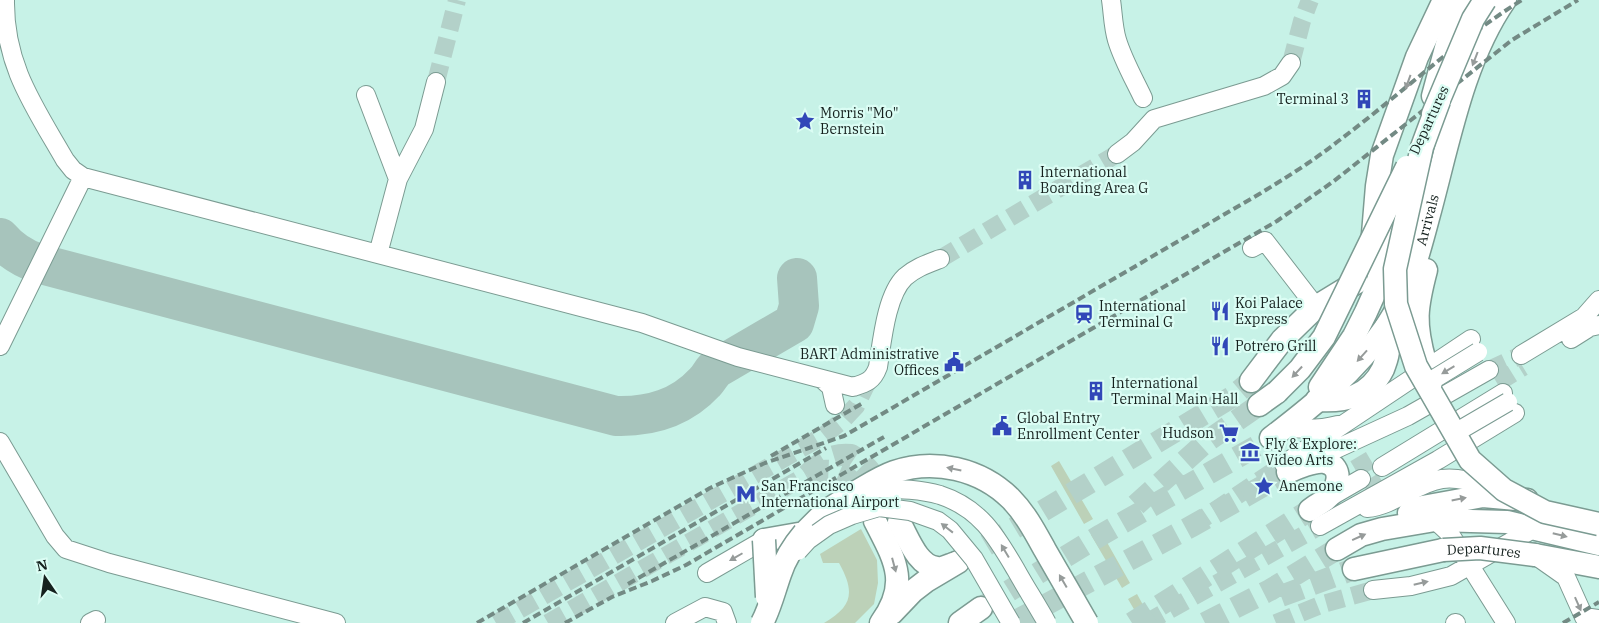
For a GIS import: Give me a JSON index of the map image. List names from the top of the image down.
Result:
{
  "streets": {
    "main road": ["Departures", "Arrivals"]
  },
  "places": {
    "building": ["Terminal 3", "International Boarding Area G", "International Terminal Main Hall"],
    "place": ["Morris \"Mo\" Bernstein", "Anemone"],
    "restaurant": ["Koi Palace Express", "Potrero Grill"],
    "station": ["International Terminal G"],
    "public building": ["BART Administrative Offices", "Global Entry Enrollment Center"],
    "supermarket": ["Hudson"],
    "museum": ["Fly & Explore: Video Arts"],
    "metro station": ["San Francisco International Airport"]
  },
  "north": "top"
}
